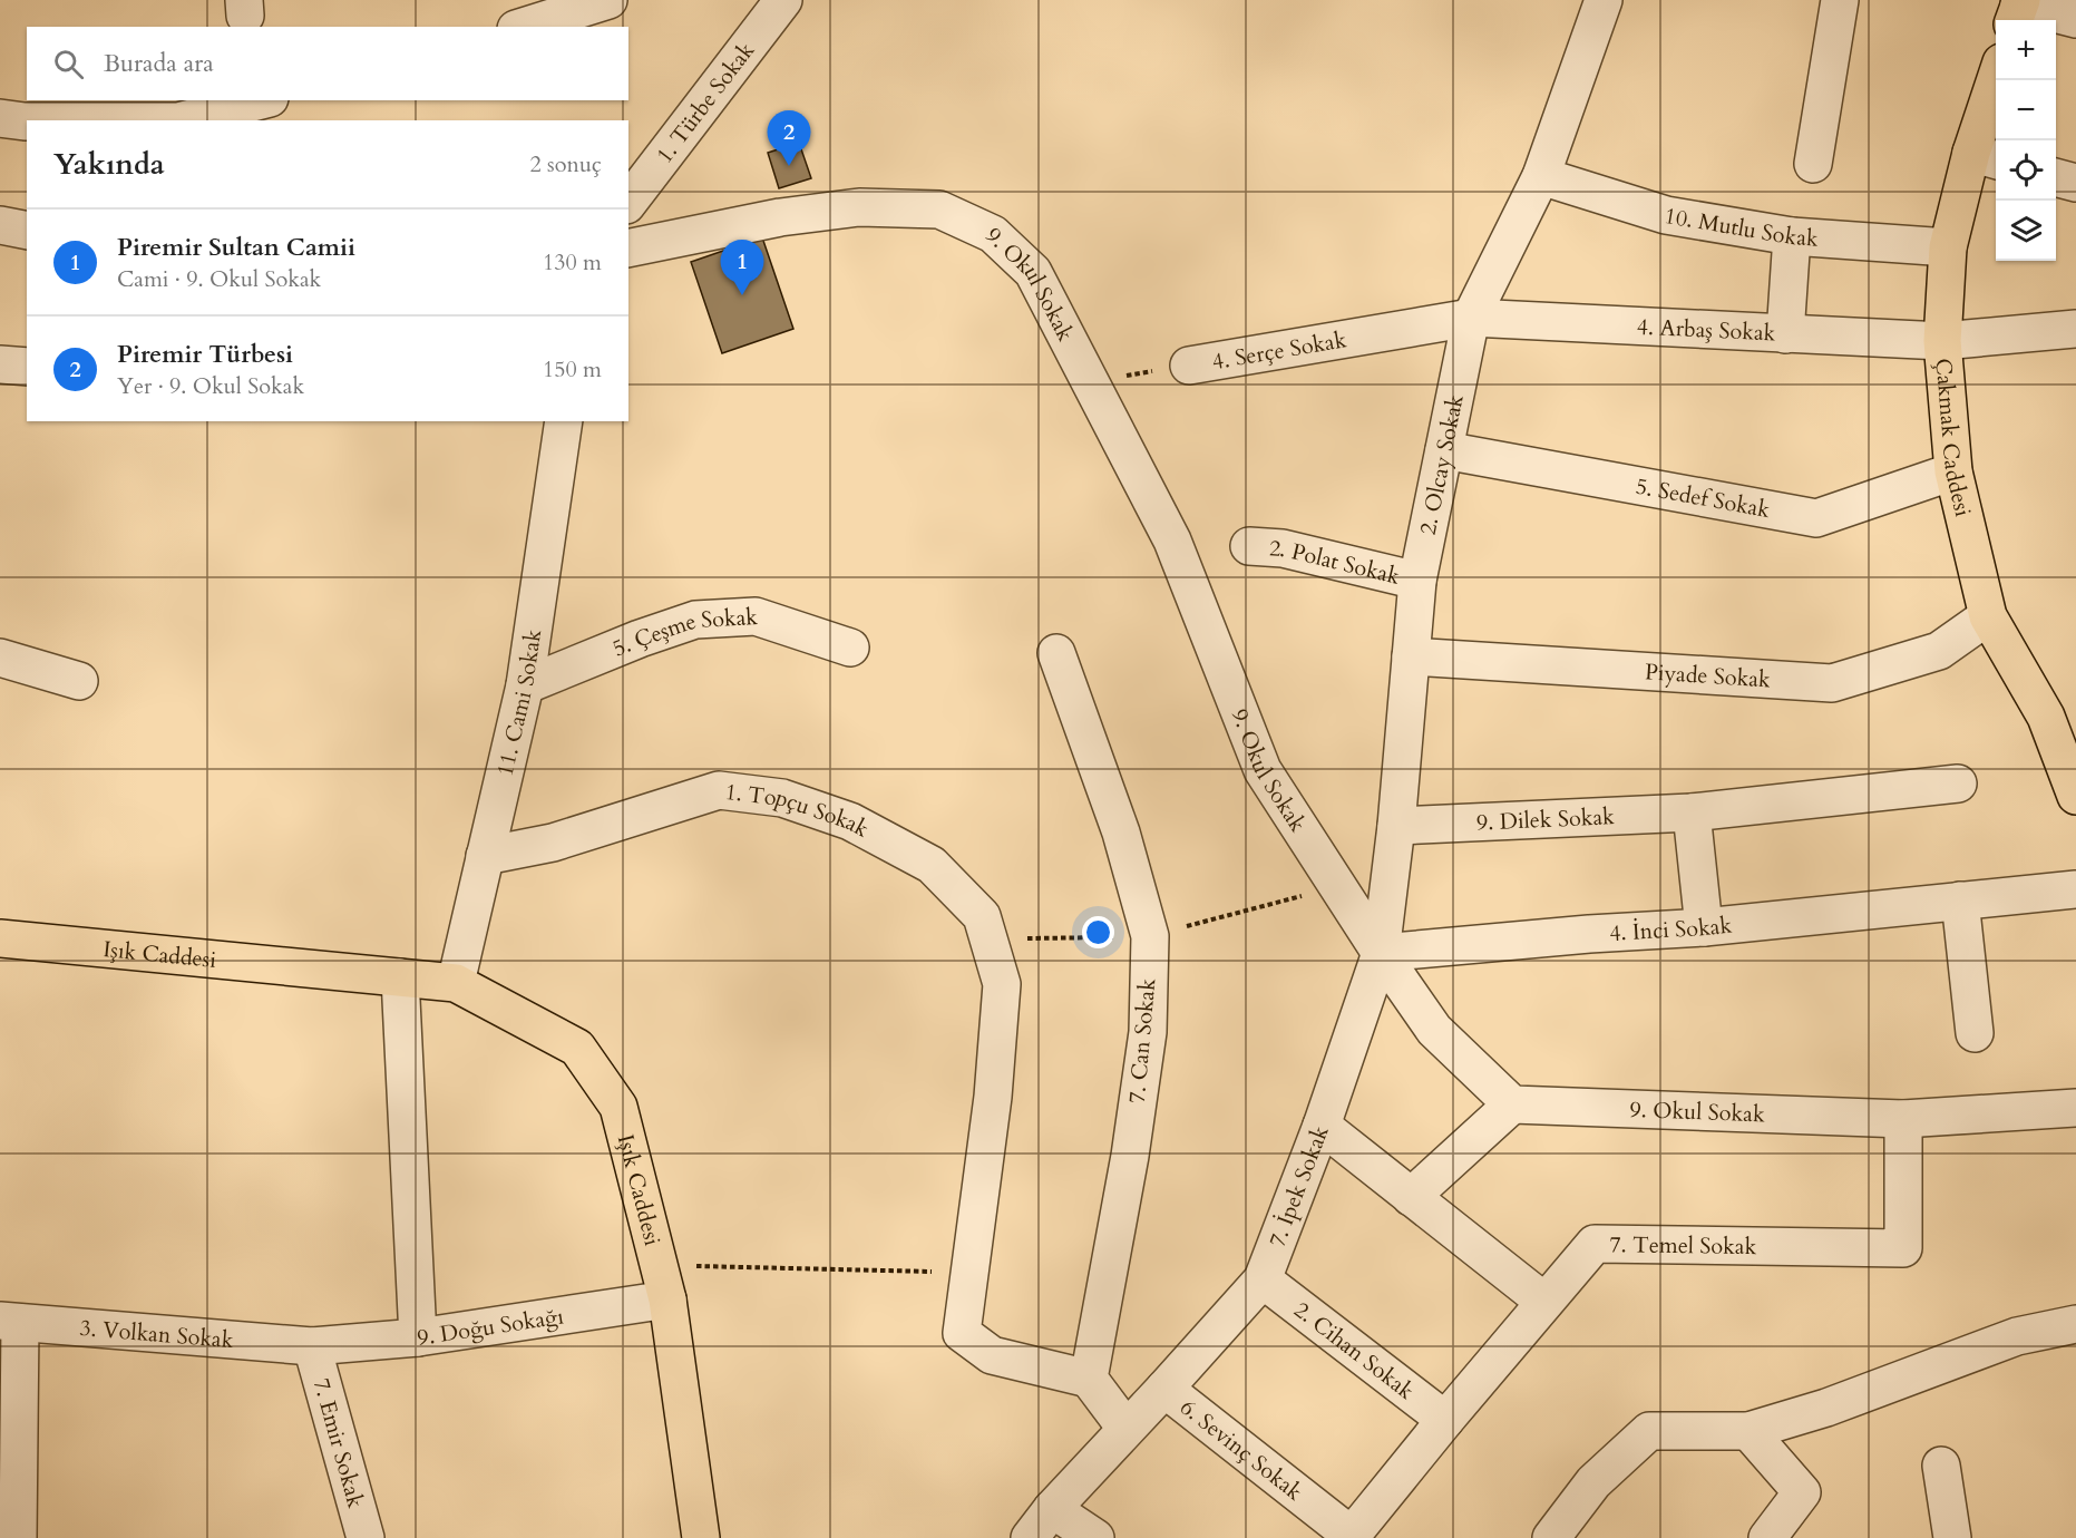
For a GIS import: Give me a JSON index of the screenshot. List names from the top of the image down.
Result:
{
  "streets": {
    "main road": ["Çakmak Caddesi", "Işık Caddesi"],
    "street": [
      "1. Türbe Sokak",
      "10. Mutlu Sokak",
      "9. Okul Sokak",
      "4. Arbaş Sokak",
      "4. Serçe Sokak",
      "2. Olcay Sokak",
      "5. Sedef Sokak",
      "2. Polat Sokak",
      "5. Çeşme Sokak",
      "Piyade Sokak",
      "11. Cami Sokak",
      "1. Topçu Sokak",
      "9. Dilek Sokak",
      "4. İnci Sokak",
      "7. Can Sokak",
      "7. İpek Sokak",
      "7. Temel Sokak",
      "9. Doğu Sokağı",
      "3. Volkan Sokak",
      "2. Cihan Sokak",
      "7. Emir Sokak",
      "6. Sevinç Sokak"
    ]
  },
  "crossings": [
    ["10. Mutlu Sokak", "Çakmak Caddesi"],
    ["10. Mutlu Sokak", "2. Olcay Sokak"],
    ["9. Okul Sokak", "4. Serçe Sokak"],
    ["9. Okul Sokak", "2. Olcay Sokak"],
    ["9. Okul Sokak", "4. İnci Sokak"],
    ["9. Okul Sokak", "7. İpek Sokak"],
    ["9. Okul Sokak", "7. Temel Sokak"],
    ["4. Arbaş Sokak", "4. Serçe Sokak"],
    ["4. Arbaş Sokak", "Çakmak Caddesi"],
    ["4. Arbaş Sokak", "2. Olcay Sokak"],
    ["4. Serçe Sokak", "2. Olcay Sokak"],
    ["Çakmak Caddesi", "5. Sedef Sokak"],
    ["Çakmak Caddesi", "Piyade Sokak"],
    ["2. Olcay Sokak", "5. Sedef Sokak"],
    ["2. Olcay Sokak", "2. Polat Sokak"],
    ["2. Olcay Sokak", "Piyade Sokak"],
    ["2. Olcay Sokak", "9. Dilek Sokak"],
    ["2. Olcay Sokak", "4. İnci Sokak"],
    ["2. Olcay Sokak", "7. İpek Sokak"],
    ["5. Çeşme Sokak", "11. Cami Sokak"],
    ["11. Cami Sokak", "1. Topçu Sokak"],
    ["11. Cami Sokak", "Işık Caddesi"],
    ["1. Topçu Sokak", "7. Can Sokak"],
    ["4. İnci Sokak", "7. İpek Sokak"],
    ["Işık Caddesi", "9. Doğu Sokağı"],
    ["7. İpek Sokak", "2. Cihan Sokak"],
    ["7. İpek Sokak", "6. Sevinç Sokak"],
    ["7. Temel Sokak", "2. Cihan Sokak"],
    ["7. Temel Sokak", "6. Sevinç Sokak"],
    ["9. Doğu Sokağı", "3. Volkan Sokak"],
    ["9. Doğu Sokağı", "7. Emir Sokak"],
    ["3. Volkan Sokak", "7. Emir Sokak"]
  ],
  "page": {
    "map_buttons": ["+", "−"],
    "search": "Burada ara",
    "pins": ["2", "1"],
    "heading": ["Yakında", "2 sonuç"],
    "list": [
      {
        "mark": "1",
        "name": "Piremir Sultan Camii",
        "note": "Cami · 9. Okul Sokak",
        "value": "130 m"
      },
      {
        "mark": "2",
        "name": "Piremir Türbesi",
        "note": "Yer · 9. Okul Sokak",
        "value": "150 m"
      }
    ]
  }
}
